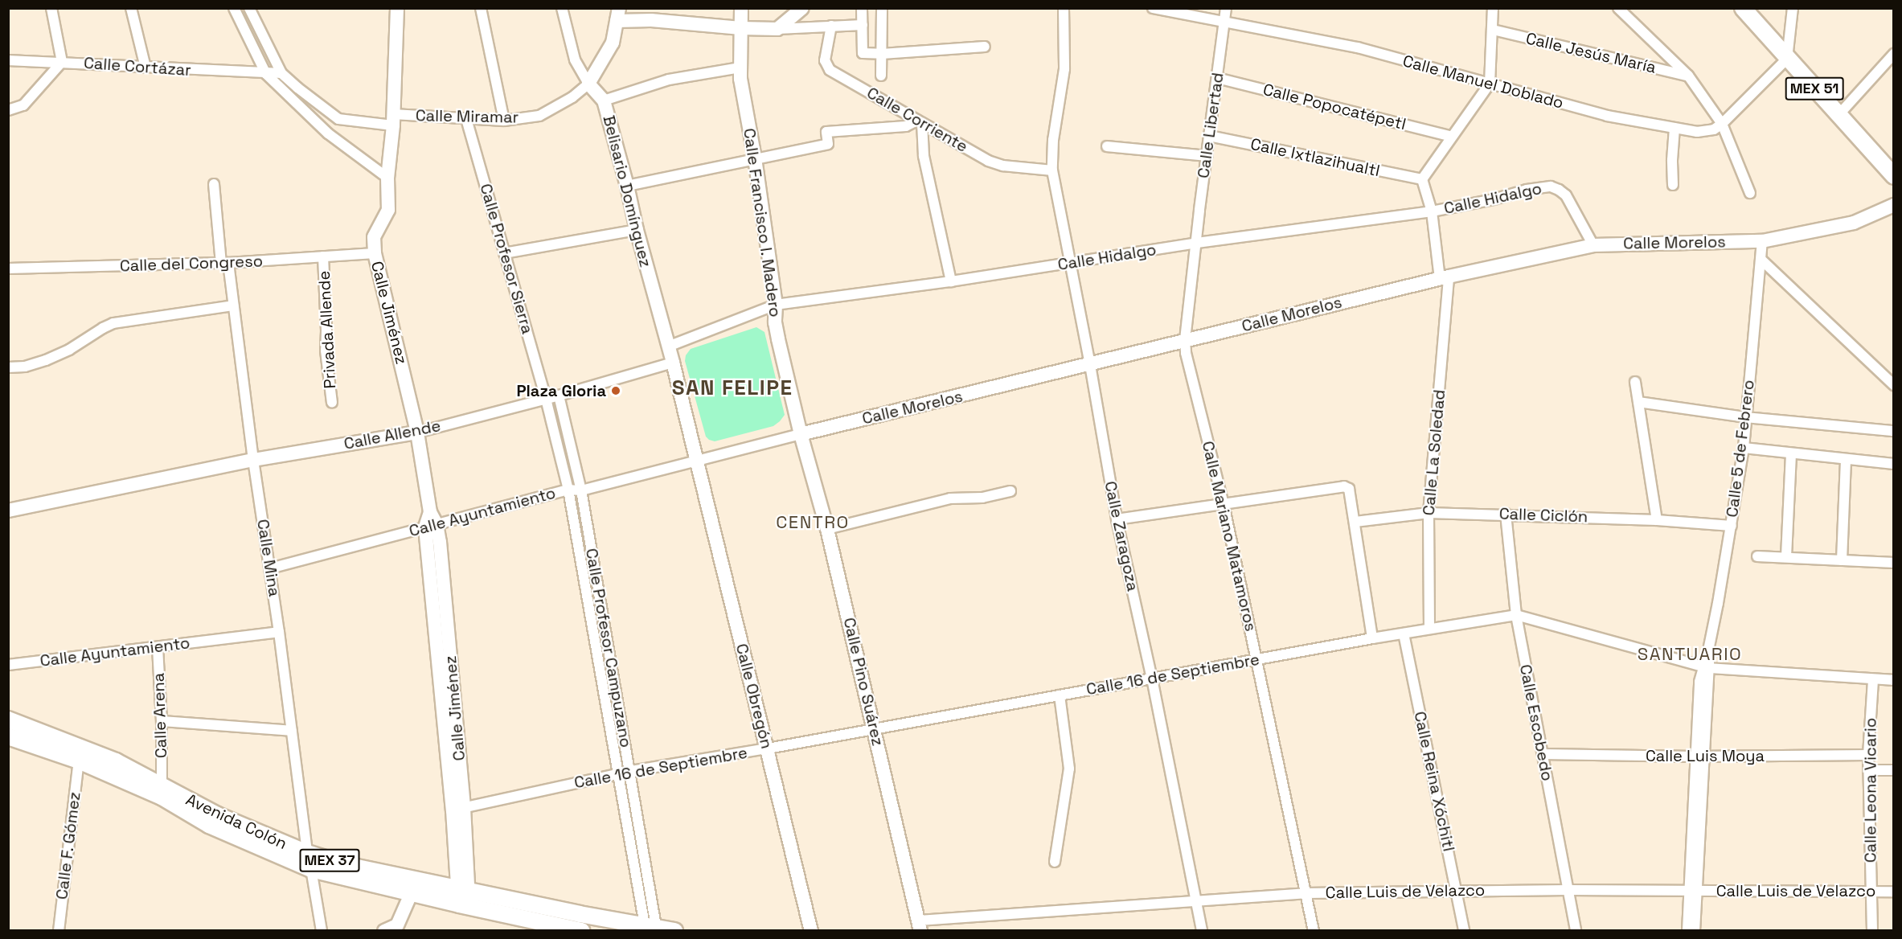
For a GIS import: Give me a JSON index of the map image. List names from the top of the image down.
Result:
{
  "streets": {
    "main road": ["MEX 51", "Avenida Colón", "MEX 37"],
    "street": [
      "Calle Jesús María",
      "Calle Cortázar",
      "Calle Manuel Doblado",
      "Calle Popocatépetl",
      "Calle Miramar",
      "Calle Corriente",
      "Calle Libertad",
      "Calle Ixtlazihualtl",
      "Belisario Domínguez",
      "Calle Hidalgo",
      "Calle Francisco I. Madero",
      "Calle Morelos",
      "Calle Profesor Sierra",
      "Calle del Congreso",
      "Calle Jiménez",
      "Privada Allende",
      "Calle Allende",
      "Calle 5 de Febrero",
      "Calle La Soledad",
      "Calle Ayuntamiento",
      "Calle Ciclón",
      "Calle Zaragoza",
      "Calle Mariano Matamoros",
      "Calle Mina",
      "Calle Profesor Campuzano",
      "Calle 16 de Septiembre",
      "Calle Pino Suárez",
      "Calle Obregón",
      "Calle Arena",
      "Calle Escobedo",
      "Calle Luis Moya",
      "Calle Reina Xóchitl",
      "Calle Leona Vicario",
      "Calle F. Gómez",
      "Calle Luis de Velazco"
    ]
  },
  "crossings": [
    ["Calle Cortázar", "Calle Miramar"],
    ["Calle Manuel Doblado", "MEX 51"],
    ["Calle Manuel Doblado", "Calle Libertad"],
    ["Calle Popocatépetl", "Calle Libertad"],
    ["Calle Miramar", "Calle Profesor Sierra"],
    ["Calle Miramar", "Calle Jiménez"],
    ["Calle Corriente", "Calle Zaragoza"],
    ["Calle Libertad", "Calle Ixtlazihualtl"],
    ["Calle Libertad", "Calle Hidalgo"],
    ["Calle Libertad", "Calle Mariano Matamoros"],
    ["Calle Ixtlazihualtl", "Calle La Soledad"],
    ["Belisario Domínguez", "Calle Hidalgo"],
    ["Belisario Domínguez", "Calle Francisco I. Madero"],
    ["Belisario Domínguez", "Calle Allende"],
    ["Calle Hidalgo", "Calle Francisco I. Madero"],
    ["Calle Hidalgo", "Calle Morelos"],
    ["Calle Hidalgo", "Calle La Soledad"],
    ["Calle Hidalgo", "Calle Zaragoza"],
    ["Calle Hidalgo", "Calle Mariano Matamoros"],
    ["Calle Francisco I. Madero", "Calle Morelos"],
    ["Calle Francisco I. Madero", "Calle Pino Suárez"],
    ["Calle Morelos", "Calle 5 de Febrero"],
    ["Calle Morelos", "Calle La Soledad"],
    ["Calle Morelos", "Calle Ayuntamiento"],
    ["Calle Morelos", "Calle Zaragoza"],
    ["Calle Morelos", "Calle Mariano Matamoros"],
    ["Calle Morelos", "Calle Pino Suárez"],
    ["Calle Morelos", "Calle Obregón"],
    ["Calle Profesor Sierra", "Calle Allende"],
    ["Calle Profesor Sierra", "Calle Profesor Campuzano"],
    ["Calle del Congreso", "Calle Jiménez"],
    ["Calle del Congreso", "Privada Allende"],
    ["Calle del Congreso", "Calle Mina"],
    ["Calle Jiménez", "Calle Allende"],
    ["Calle Jiménez", "Calle Ayuntamiento"],
    ["Calle Jiménez", "Calle 16 de Septiembre"],
    ["Calle Jiménez", "Avenida Colón"],
    ["Calle Allende", "Calle Mina"],
    ["Calle Allende", "Calle Profesor Campuzano"],
    ["Calle 5 de Febrero", "Calle Ciclón"],
    ["Calle 5 de Febrero", "Calle 16 de Septiembre"],
    ["Calle 5 de Febrero", "Calle Luis Moya"],
    ["Calle 5 de Febrero", "Calle Luis de Velazco"],
    ["Calle La Soledad", "Calle Ciclón"],
    ["Calle La Soledad", "Calle 16 de Septiembre"],
    ["Calle Ayuntamiento", "Calle Mina"],
    ["Calle Ayuntamiento", "Calle Profesor Campuzano"],
    ["Calle Ayuntamiento", "Calle Obregón"],
    ["Calle Ayuntamiento", "Calle Arena"],
    ["Calle Ciclón", "Calle Escobedo"],
    ["Calle Zaragoza", "Calle 16 de Septiembre"],
    ["Calle Zaragoza", "Calle Luis de Velazco"],
    ["Calle Mariano Matamoros", "Calle 16 de Septiembre"],
    ["Calle Mariano Matamoros", "Calle Luis de Velazco"],
    ["Calle Mina", "Avenida Colón"],
    ["Calle Profesor Campuzano", "Calle 16 de Septiembre"],
    ["Calle Profesor Campuzano", "Avenida Colón"],
    ["Calle 16 de Septiembre", "Calle Pino Suárez"],
    ["Calle 16 de Septiembre", "Calle Obregón"],
    ["Calle 16 de Septiembre", "Calle Escobedo"],
    ["Calle 16 de Septiembre", "Calle Reina Xóchitl"],
    ["Calle 16 de Septiembre", "Calle Leona Vicario"],
    ["Calle Pino Suárez", "Calle Luis de Velazco"],
    ["Calle Arena", "Avenida Colón"],
    ["Calle Escobedo", "Calle Luis Moya"],
    ["Calle Escobedo", "Calle Luis de Velazco"],
    ["Calle Luis Moya", "Calle Leona Vicario"],
    ["Calle Reina Xóchitl", "Calle Luis de Velazco"],
    ["Calle Leona Vicario", "Calle Luis de Velazco"],
    ["Avenida Colón", "Calle F. Gómez"]
  ],
  "districts": ["SAN FELIPE", "CENTRO", "SANTUARIO"],
  "places": ["Plaza Gloria"]
}
